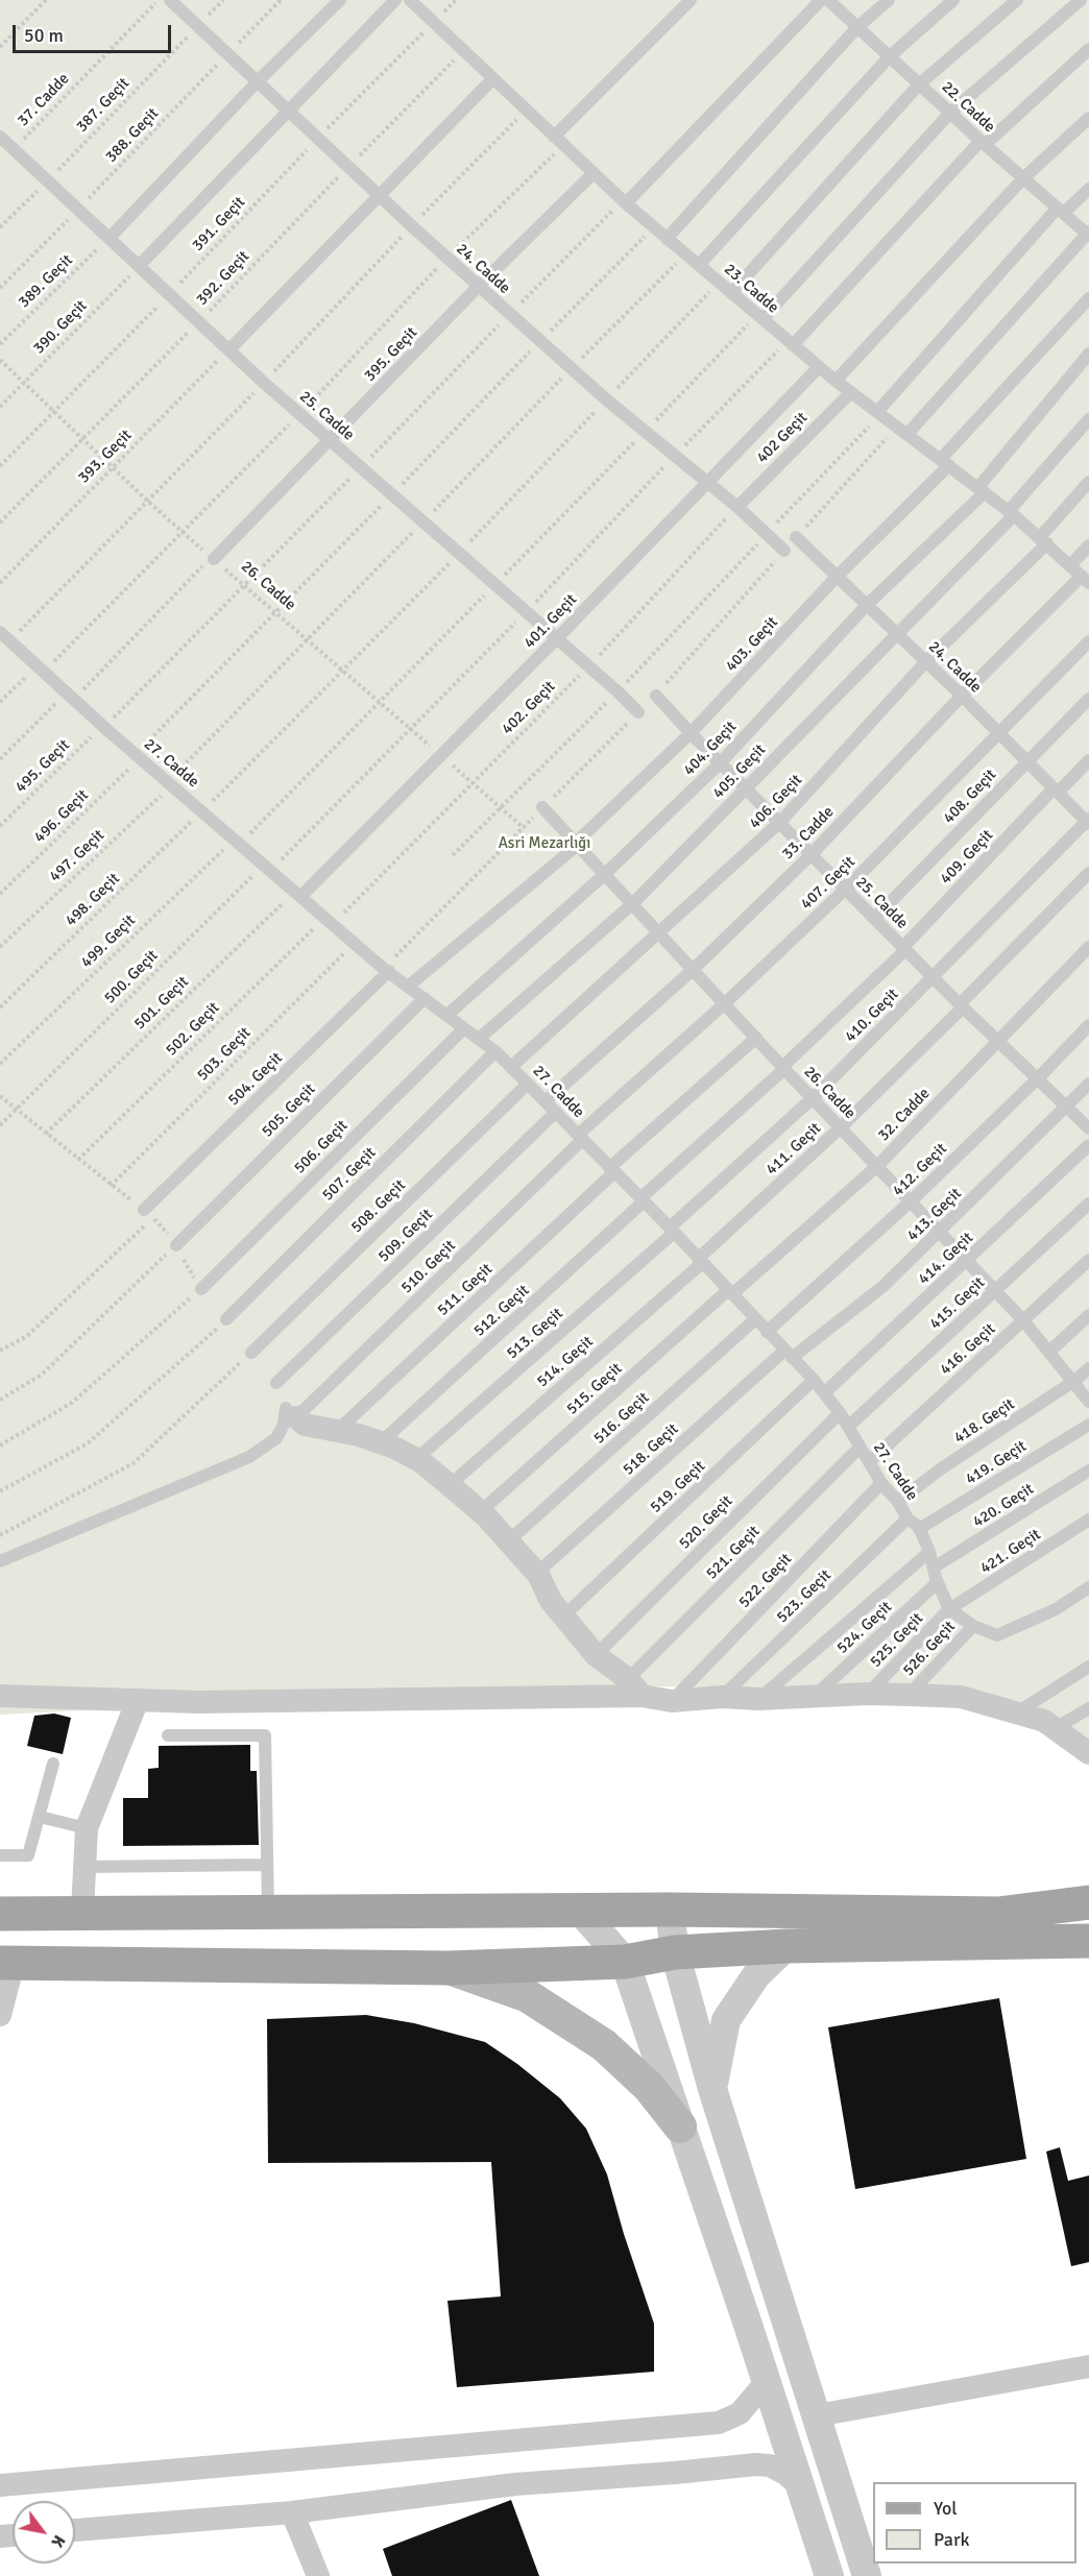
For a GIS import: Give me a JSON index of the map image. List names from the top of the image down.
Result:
{
  "streets": {
    "lane": [
      "22. Cadde",
      "24. Cadde",
      "23. Cadde",
      "395. Geçit",
      "25. Cadde",
      "402 Geçit",
      "26. Cadde",
      "401. Geçit",
      "403. Geçit",
      "404. Geçit",
      "27. Cadde",
      "405. Geçit",
      "408. Geçit",
      "406. Geçit",
      "33. Cadde",
      "409. Geçit",
      "407. Geçit",
      "410. Geçit",
      "504. Geçit",
      "505. Geçit",
      "32. Cadde",
      "506. Geçit",
      "411. Geçit",
      "412. Geçit",
      "507. Geçit",
      "508. Geçit",
      "413. Geçit",
      "509. Geçit",
      "414. Geçit",
      "510. Geçit",
      "511. Geçit",
      "415. Geçit",
      "512. Geçit",
      "513. Geçit",
      "416. Geçit",
      "514. Geçit",
      "515. Geçit",
      "516. Geçit",
      "418. Geçit",
      "518. Geçit",
      "419. Geçit",
      "519. Geçit",
      "420. Geçit",
      "520. Geçit",
      "421. Geçit",
      "521. Geçit",
      "522. Geçit",
      "523. Geçit",
      "524. Geçit",
      "525. Geçit",
      "526. Geçit"
    ],
    "path": [
      "37. Cadde",
      "387. Geçit",
      "388. Geçit",
      "391. Geçit",
      "392. Geçit",
      "389. Geçit",
      "390. Geçit",
      "393. Geçit",
      "402. Geçit",
      "495. Geçit",
      "496. Geçit",
      "497. Geçit",
      "498. Geçit",
      "499. Geçit",
      "500. Geçit",
      "501. Geçit",
      "502. Geçit",
      "503. Geçit"
    ]
  },
  "crossings": [
    ["37. Cadde", "25. Cadde"],
    ["387. Geçit", "24. Cadde"],
    ["387. Geçit", "25. Cadde"],
    ["388. Geçit", "24. Cadde"],
    ["388. Geçit", "25. Cadde"],
    ["391. Geçit", "24. Cadde"],
    ["391. Geçit", "23. Cadde"],
    ["391. Geçit", "25. Cadde"],
    ["391. Geçit", "26. Cadde"],
    ["24. Cadde", "392. Geçit"],
    ["24. Cadde", "395. Geçit"],
    ["24. Cadde", "402 Geçit"],
    ["24. Cadde", "401. Geçit"],
    ["24. Cadde", "403. Geçit"],
    ["24. Cadde", "402. Geçit"],
    ["24. Cadde", "404. Geçit"],
    ["24. Cadde", "405. Geçit"],
    ["24. Cadde", "408. Geçit"],
    ["24. Cadde", "406. Geçit"],
    ["24. Cadde", "33. Cadde"],
    ["24. Cadde", "409. Geçit"],
    ["24. Cadde", "407. Geçit"],
    ["24. Cadde", "410. Geçit"],
    ["392. Geçit", "23. Cadde"],
    ["392. Geçit", "25. Cadde"],
    ["392. Geçit", "26. Cadde"],
    ["389. Geçit", "25. Cadde"],
    ["23. Cadde", "395. Geçit"],
    ["23. Cadde", "402 Geçit"],
    ["23. Cadde", "401. Geçit"],
    ["23. Cadde", "403. Geçit"],
    ["23. Cadde", "404. Geçit"],
    ["23. Cadde", "405. Geçit"],
    ["23. Cadde", "406. Geçit"],
    ["23. Cadde", "33. Cadde"],
    ["390. Geçit", "25. Cadde"],
    ["390. Geçit", "26. Cadde"],
    ["395. Geçit", "25. Cadde"],
    ["395. Geçit", "26. Cadde"],
    ["25. Cadde", "393. Geçit"],
    ["25. Cadde", "401. Geçit"],
    ["25. Cadde", "403. Geçit"],
    ["25. Cadde", "402. Geçit"],
    ["25. Cadde", "404. Geçit"],
    ["25. Cadde", "405. Geçit"],
    ["25. Cadde", "408. Geçit"],
    ["25. Cadde", "406. Geçit"],
    ["25. Cadde", "33. Cadde"],
    ["25. Cadde", "409. Geçit"],
    ["25. Cadde", "407. Geçit"],
    ["25. Cadde", "410. Geçit"],
    ["25. Cadde", "32. Cadde"],
    ["25. Cadde", "411. Geçit"],
    ["25. Cadde", "412. Geçit"],
    ["25. Cadde", "413. Geçit"],
    ["402 Geçit", "402. Geçit"],
    ["393. Geçit", "26. Cadde"],
    ["26. Cadde", "401. Geçit"],
    ["26. Cadde", "403. Geçit"],
    ["26. Cadde", "402. Geçit"],
    ["26. Cadde", "404. Geçit"],
    ["26. Cadde", "405. Geçit"],
    ["26. Cadde", "406. Geçit"],
    ["26. Cadde", "33. Cadde"],
    ["26. Cadde", "409. Geçit"],
    ["26. Cadde", "407. Geçit"],
    ["26. Cadde", "410. Geçit"],
    ["26. Cadde", "32. Cadde"],
    ["26. Cadde", "411. Geçit"],
    ["26. Cadde", "412. Geçit"],
    ["26. Cadde", "413. Geçit"],
    ["26. Cadde", "414. Geçit"],
    ["26. Cadde", "415. Geçit"],
    ["26. Cadde", "416. Geçit"],
    ["26. Cadde", "418. Geçit"],
    ["401. Geçit", "27. Cadde"],
    ["401. Geçit", "501. Geçit"],
    ["403. Geçit", "27. Cadde"],
    ["402. Geçit", "27. Cadde"],
    ["402. Geçit", "502. Geçit"],
    ["404. Geçit", "27. Cadde"],
    ["27. Cadde", "495. Geçit"],
    ["27. Cadde", "405. Geçit"],
    ["27. Cadde", "406. Geçit"],
    ["27. Cadde", "496. Geçit"],
    ["27. Cadde", "33. Cadde"],
    ["27. Cadde", "497. Geçit"],
    ["27. Cadde", "409. Geçit"],
    ["27. Cadde", "407. Geçit"],
    ["27. Cadde", "498. Geçit"],
    ["27. Cadde", "499. Geçit"],
    ["27. Cadde", "500. Geçit"],
    ["27. Cadde", "501. Geçit"],
    ["27. Cadde", "410. Geçit"],
    ["27. Cadde", "502. Geçit"],
    ["27. Cadde", "503. Geçit"],
    ["27. Cadde", "504. Geçit"],
    ["27. Cadde", "505. Geçit"],
    ["27. Cadde", "32. Cadde"],
    ["27. Cadde", "506. Geçit"],
    ["27. Cadde", "411. Geçit"],
    ["27. Cadde", "412. Geçit"],
    ["27. Cadde", "507. Geçit"],
    ["27. Cadde", "508. Geçit"],
    ["27. Cadde", "413. Geçit"],
    ["27. Cadde", "509. Geçit"],
    ["27. Cadde", "414. Geçit"],
    ["27. Cadde", "510. Geçit"],
    ["27. Cadde", "511. Geçit"],
    ["27. Cadde", "415. Geçit"],
    ["27. Cadde", "512. Geçit"],
    ["27. Cadde", "513. Geçit"],
    ["27. Cadde", "416. Geçit"],
    ["27. Cadde", "514. Geçit"],
    ["27. Cadde", "515. Geçit"],
    ["27. Cadde", "516. Geçit"],
    ["27. Cadde", "418. Geçit"],
    ["27. Cadde", "518. Geçit"],
    ["27. Cadde", "419. Geçit"],
    ["27. Cadde", "519. Geçit"],
    ["27. Cadde", "420. Geçit"],
    ["27. Cadde", "520. Geçit"],
    ["27. Cadde", "421. Geçit"],
    ["27. Cadde", "521. Geçit"],
    ["27. Cadde", "522. Geçit"],
    ["27. Cadde", "523. Geçit"],
    ["27. Cadde", "524. Geçit"],
    ["27. Cadde", "525. Geçit"],
    ["409. Geçit", "512. Geçit"],
    ["407. Geçit", "510. Geçit"],
    ["410. Geçit", "513. Geçit"],
    ["32. Cadde", "515. Geçit"],
    ["411. Geçit", "514. Geçit"],
    ["413. Geçit", "518. Geçit"],
    ["421. Geçit", "525. Geçit"]
  ],
  "parks": ["Asri Mezarlığı"],
  "legend": ["Yol", "Park"],
  "scale_bar": "50 m",
  "north": "bottom right"
}
